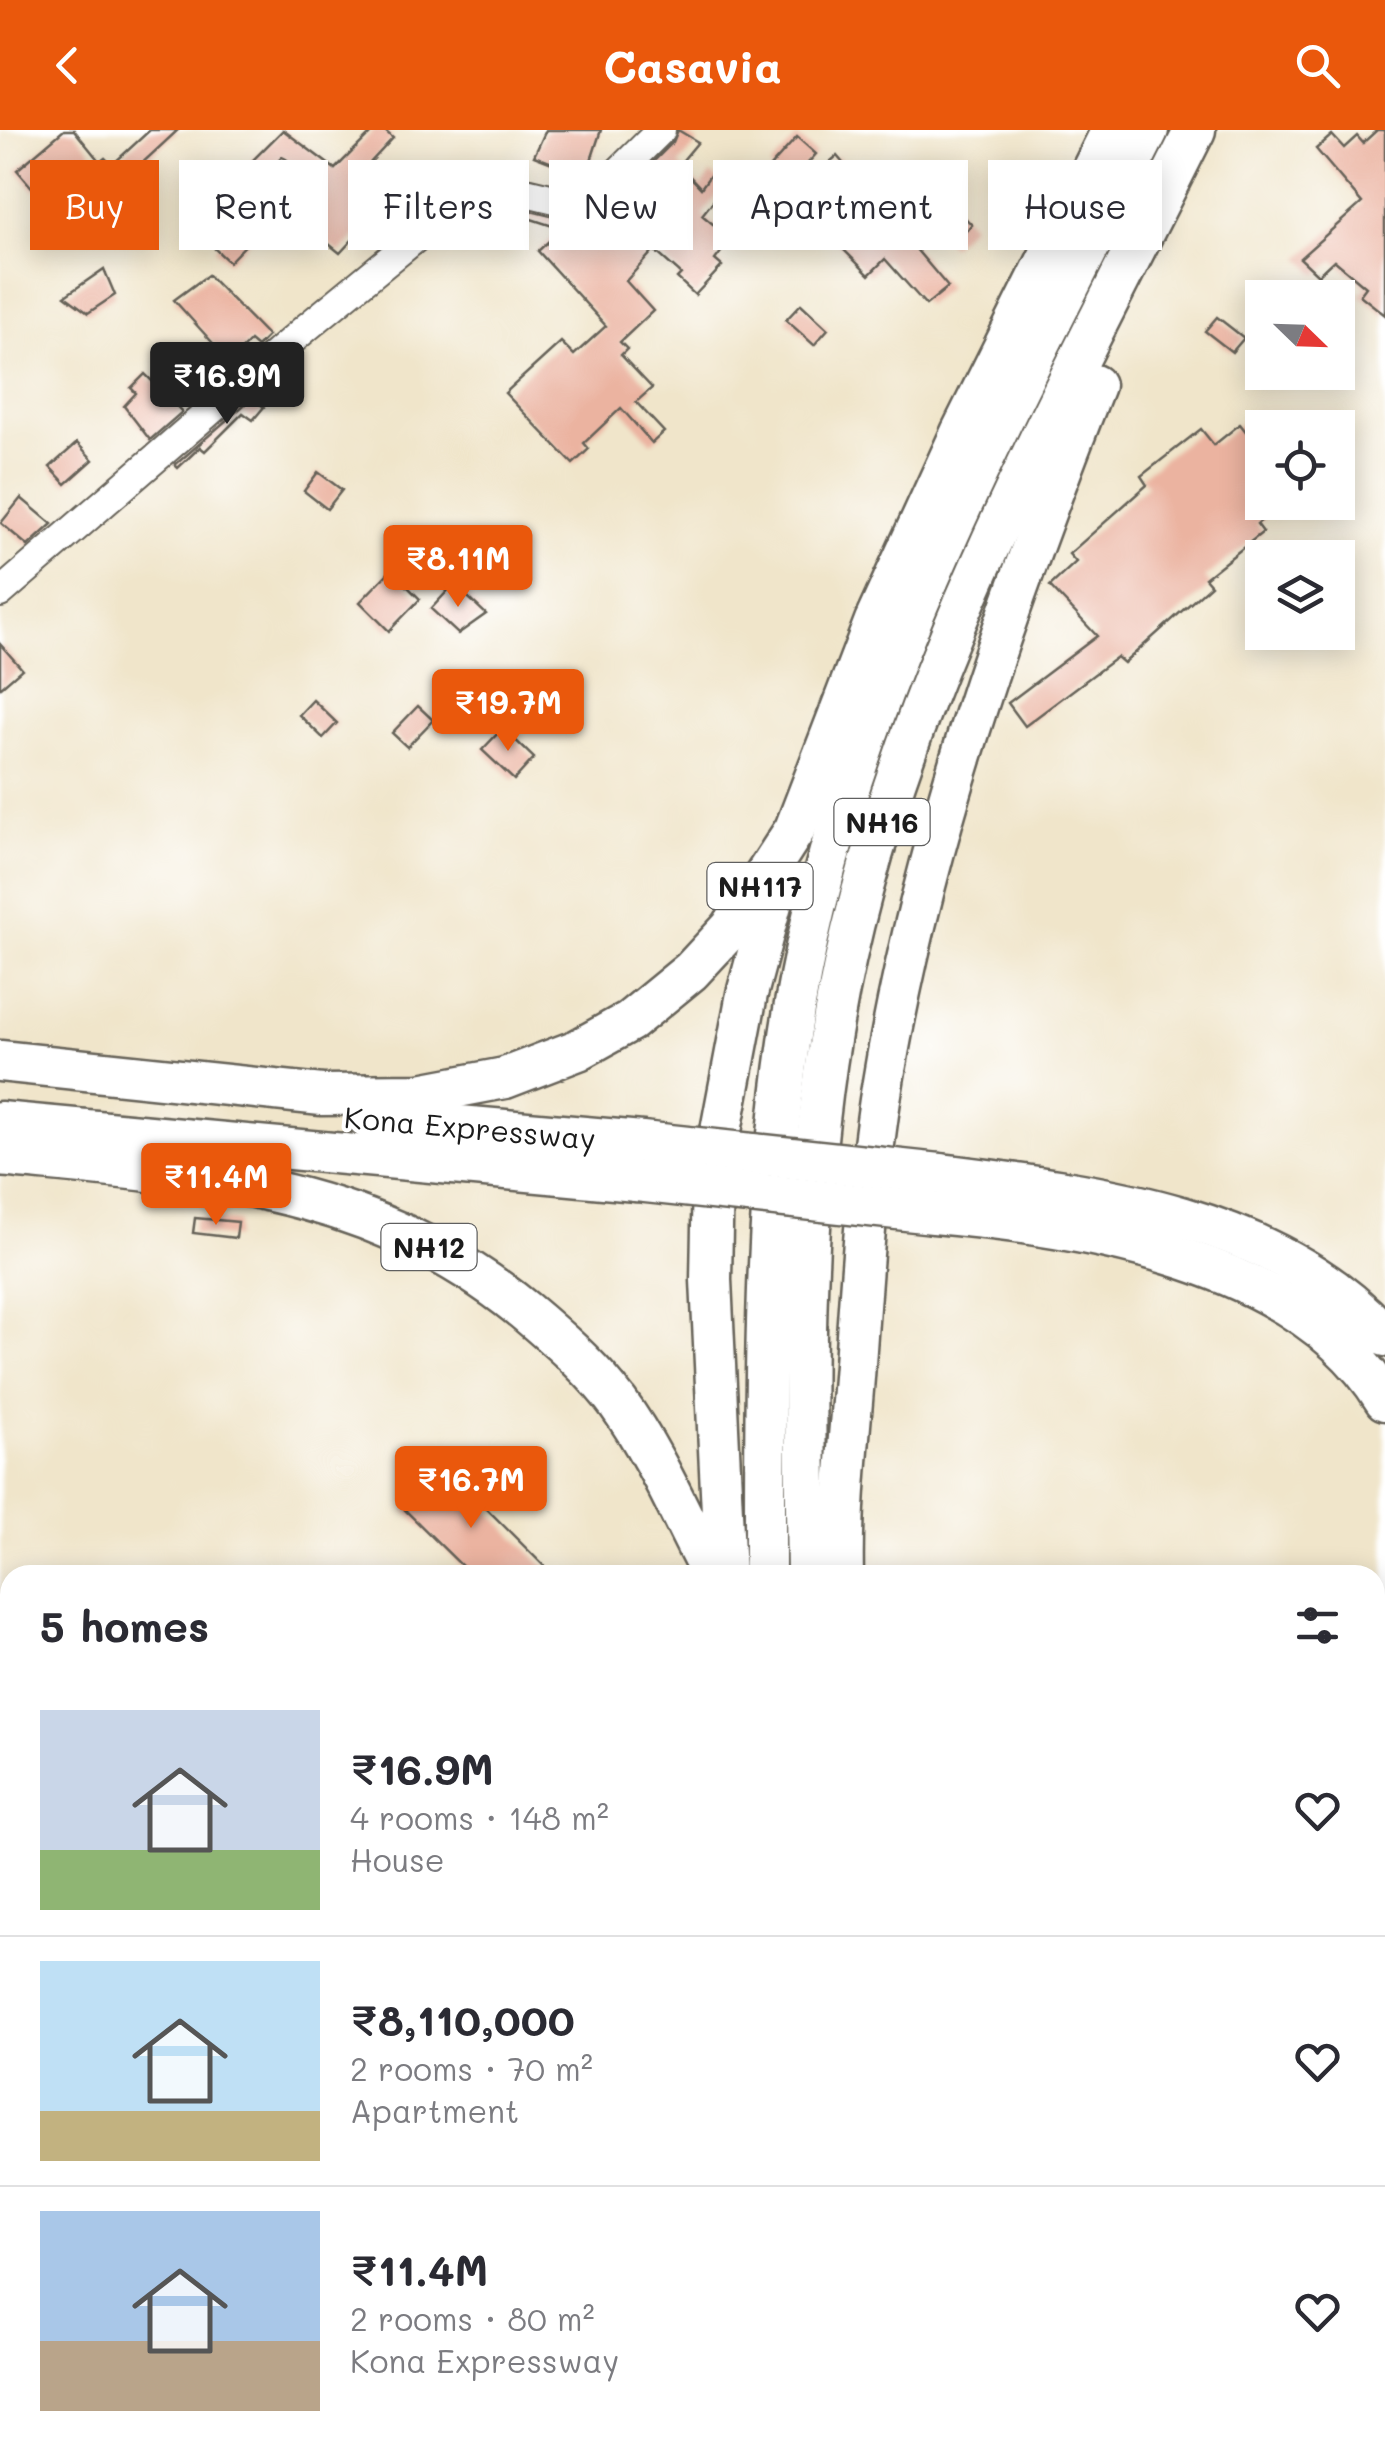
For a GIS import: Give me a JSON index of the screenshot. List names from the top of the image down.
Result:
{
  "streets": {
    "highway": [
      "NH16",
      "NH117",
      "Kona Expressway",
      "NH12"
    ]
  },
  "north": "bottom right",
  "page": {
    "header": "Casavia",
    "chip": [
      "Buy",
      "Rent",
      "Filters",
      "New",
      "Apartment",
      "House"
    ],
    "price": [
      "₹16.9M",
      "₹8.11M",
      "₹19.7M",
      "₹11.4M",
      "₹16.7M"
    ],
    "heading": "5 homes",
    "list": [
      {
        "name": "₹16.9M",
        "note": "4 rooms · 148 m² · House"
      },
      {
        "name": "₹8,110,000",
        "note": "2 rooms · 70 m² · Apartment"
      },
      {
        "name": "₹11.4M",
        "note": "2 rooms · 80 m² · Kona Expressway"
      }
    ]
  }
}
